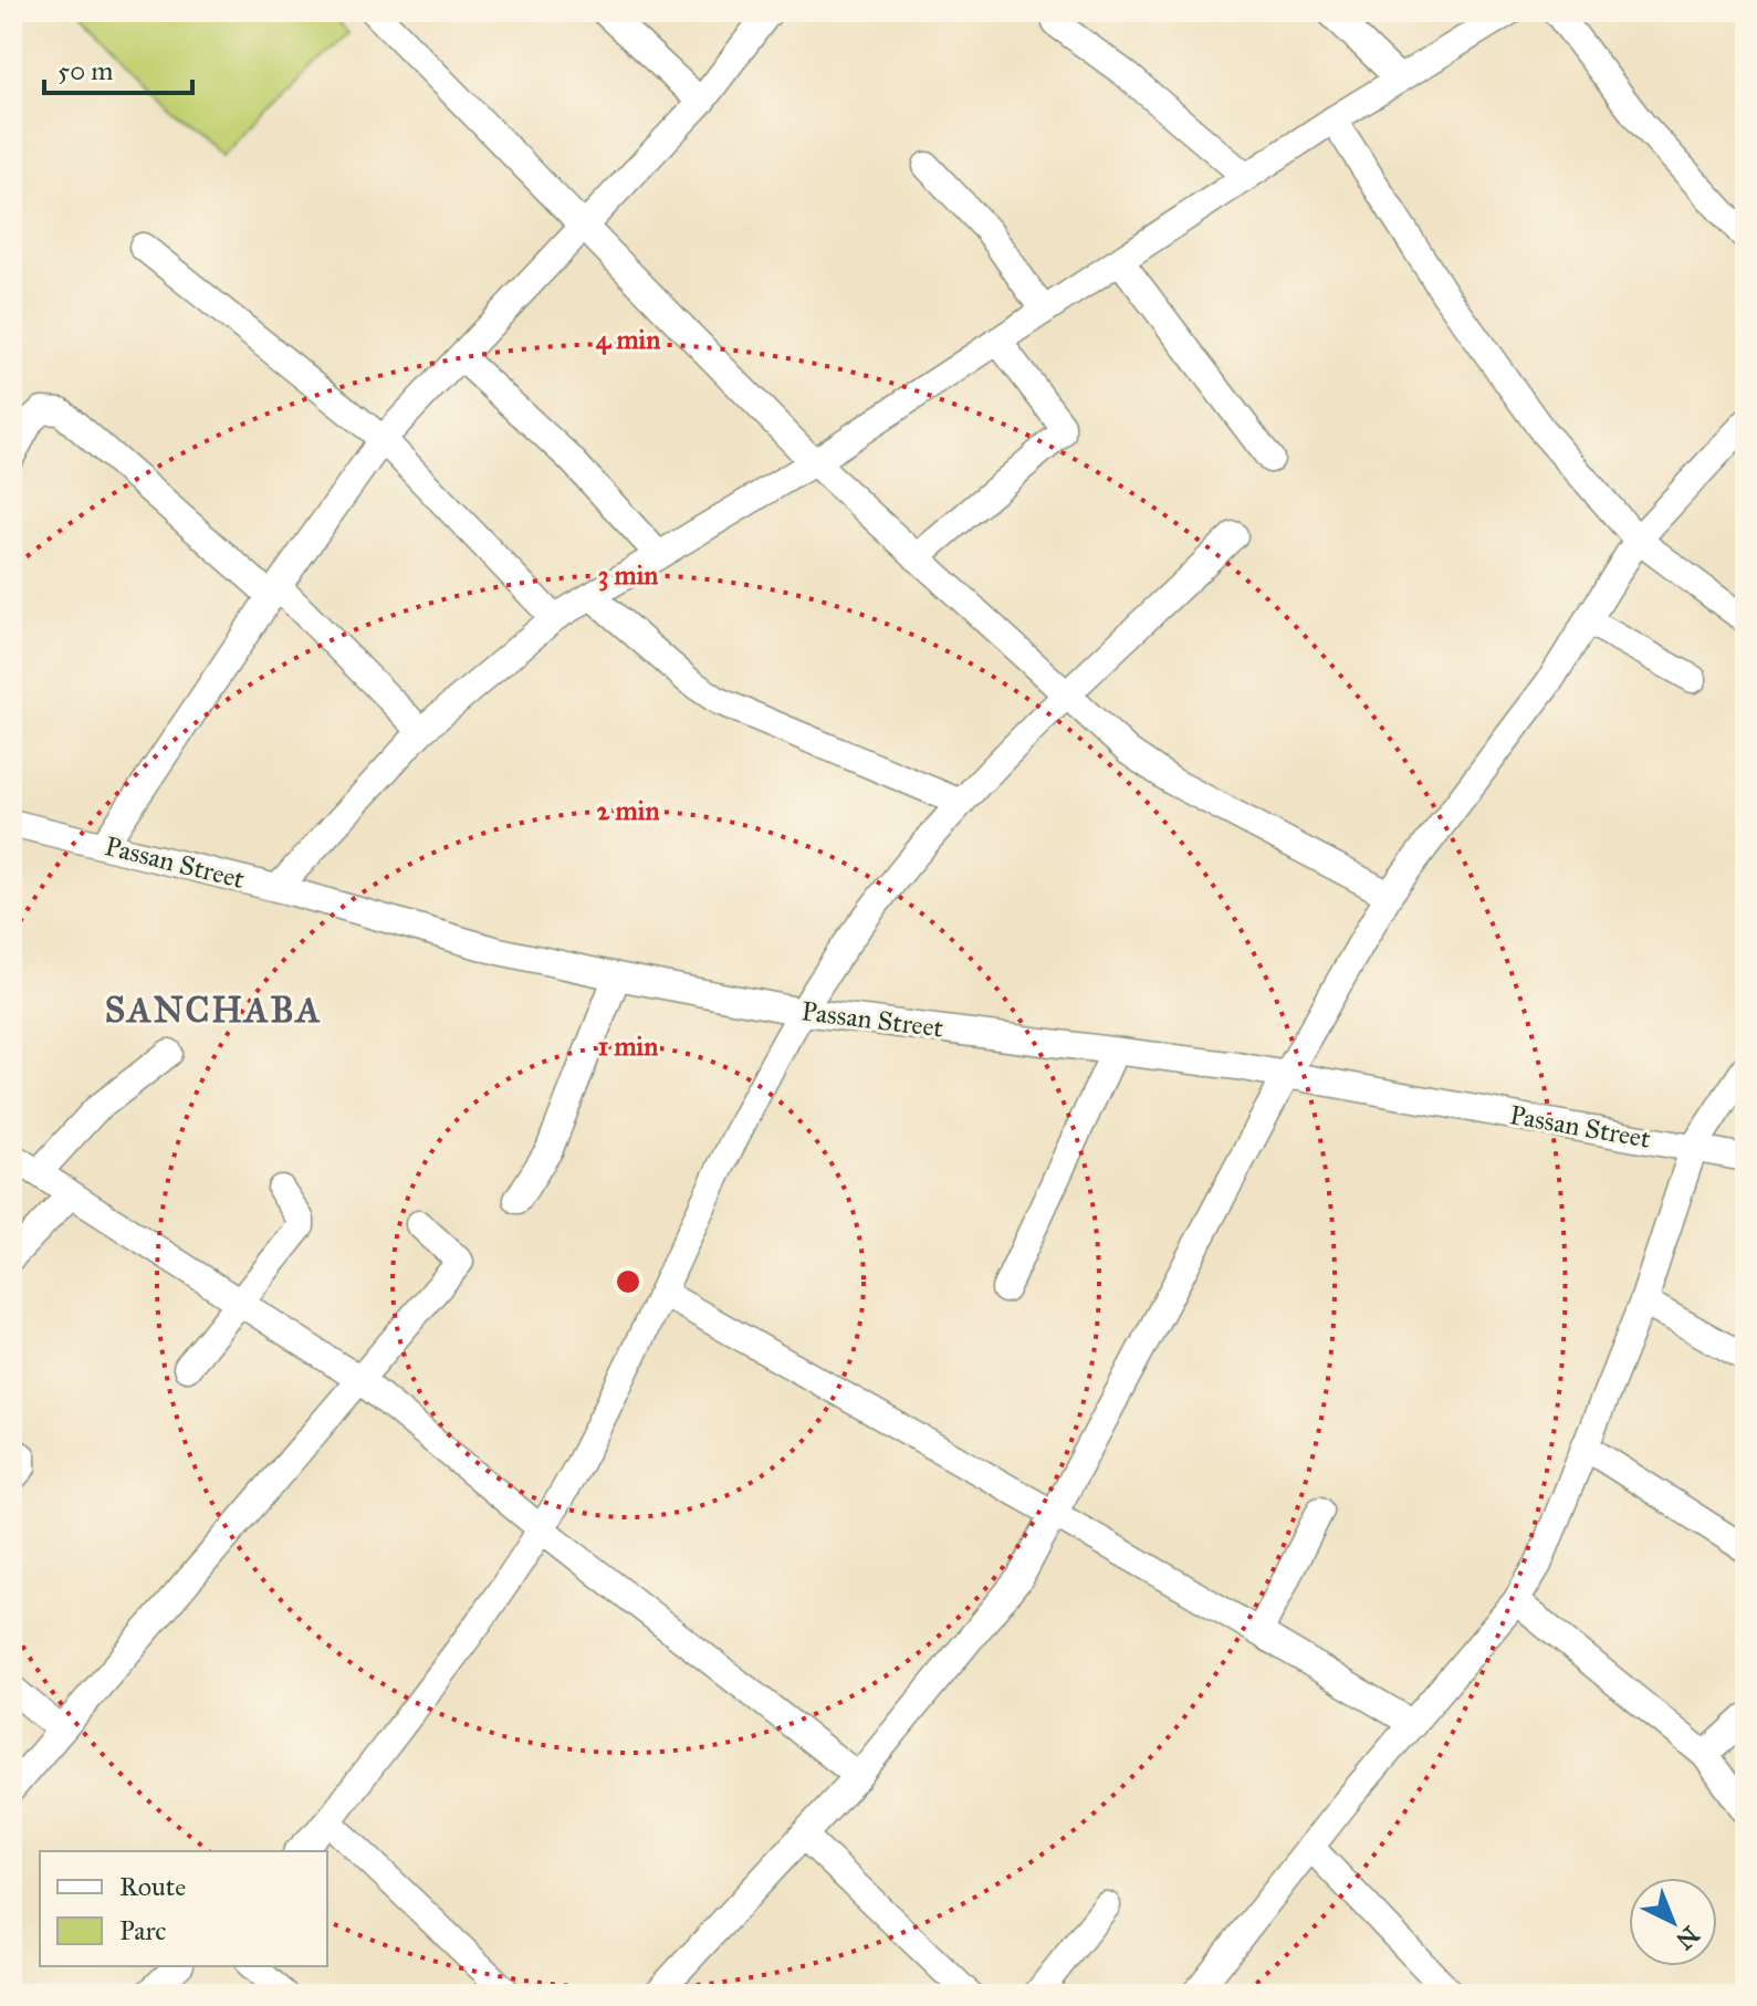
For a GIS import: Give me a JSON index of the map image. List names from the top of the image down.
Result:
{
  "streets": {
    "street": ["Passan Street"]
  },
  "districts": ["SANCHABA"],
  "legend": ["Route", "Parc"],
  "scale_bar": "50 m",
  "north": "bottom right",
  "rings": [
    "4 min",
    "3 min",
    "2 min",
    "1 min"
  ]
}
